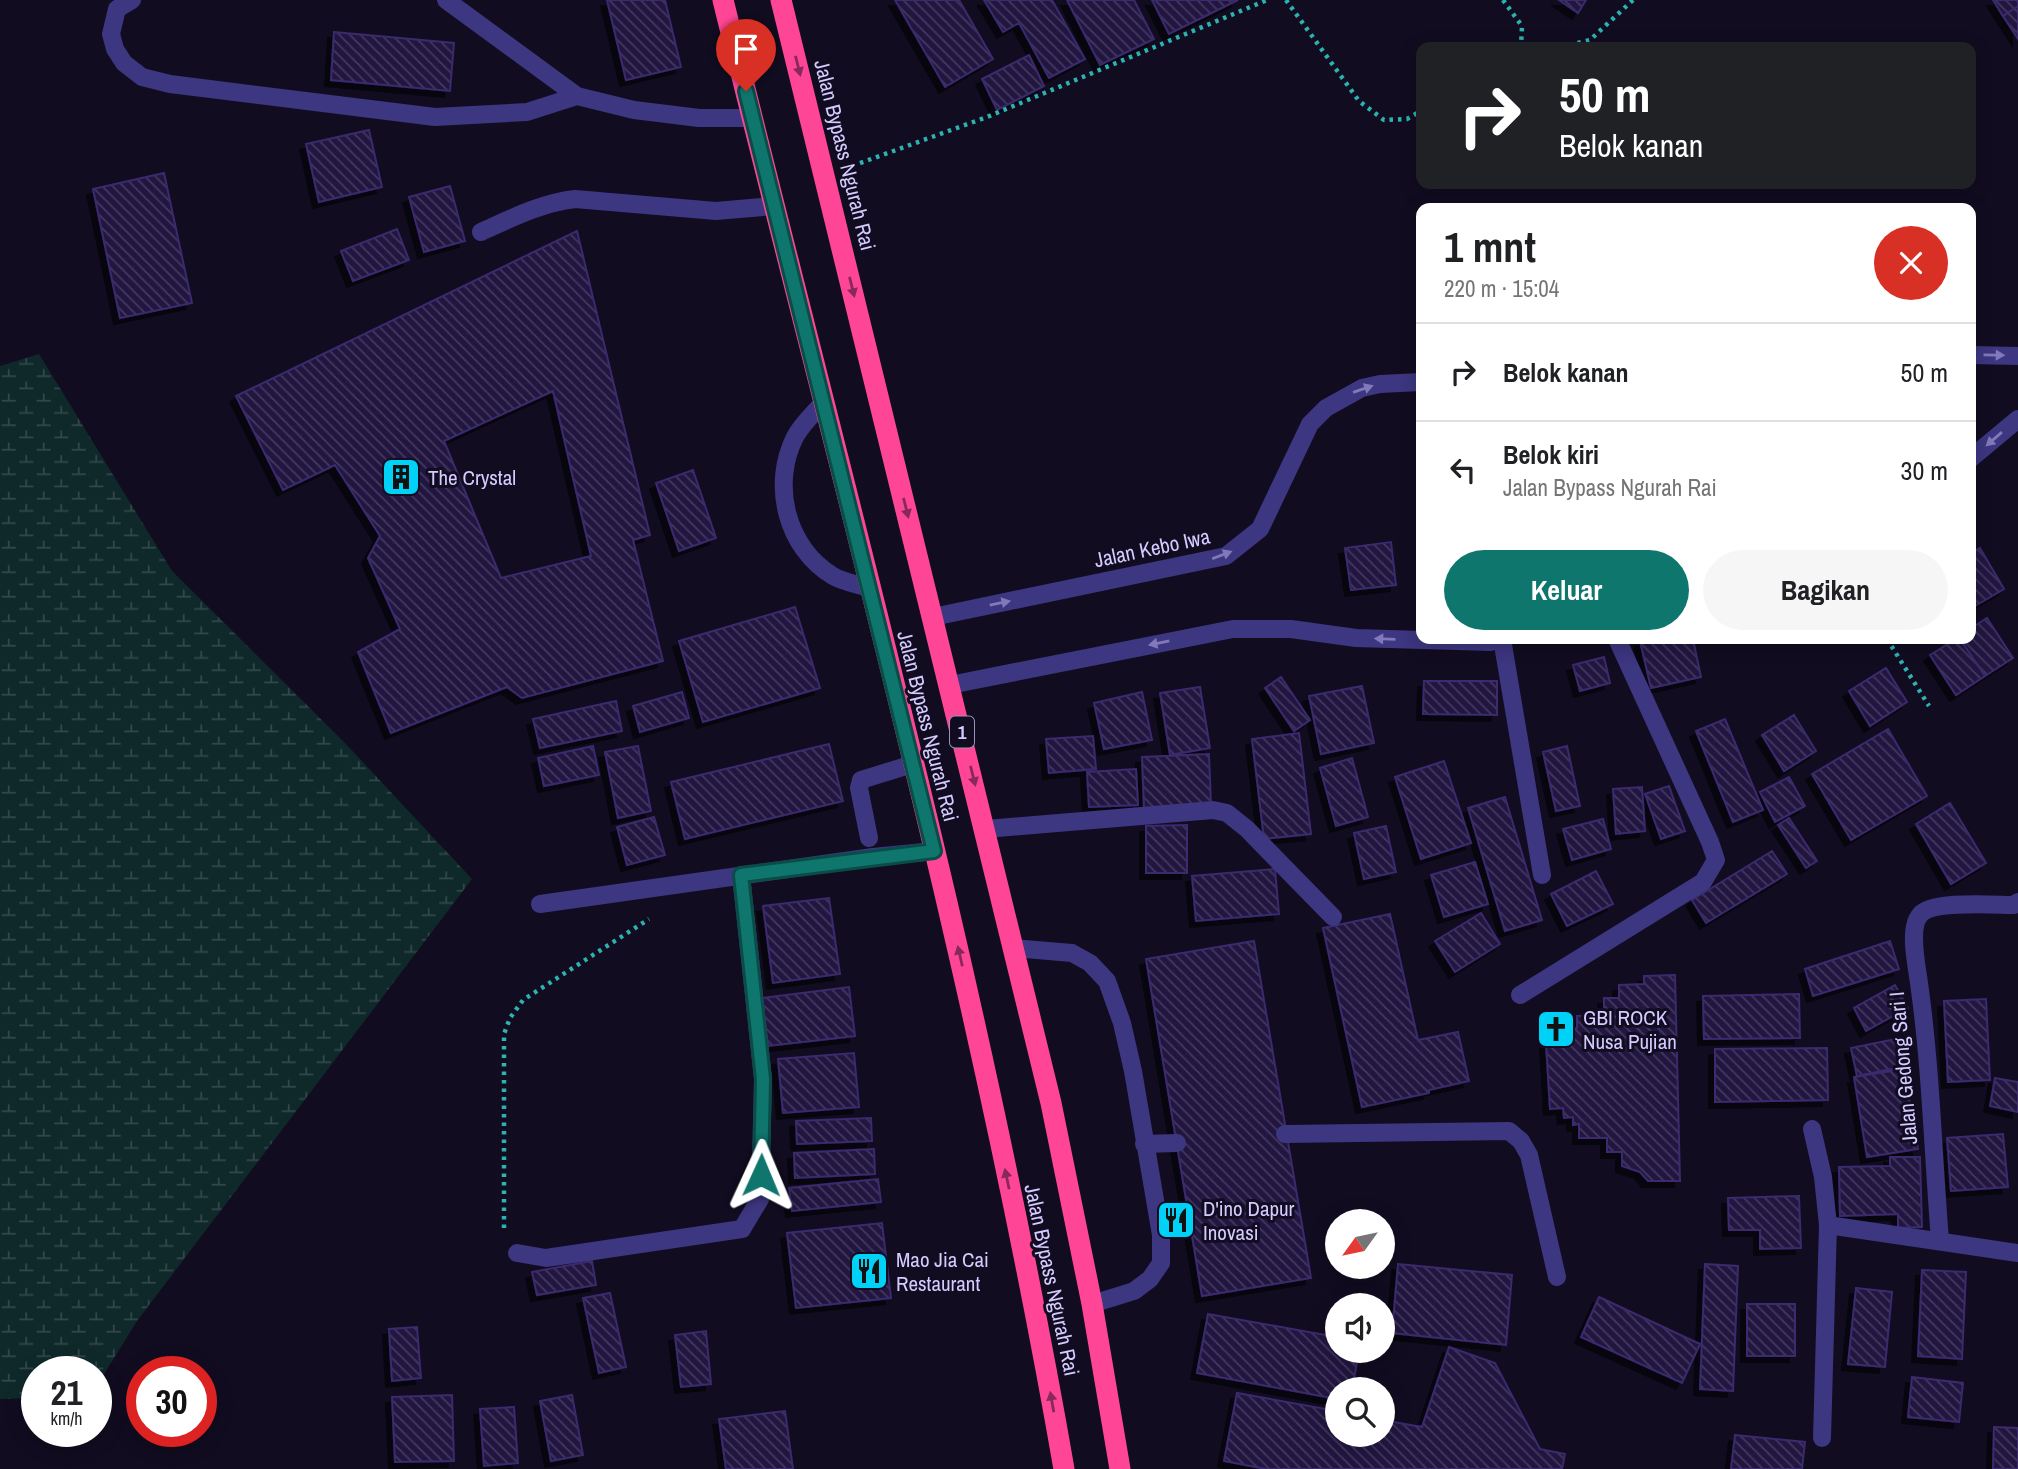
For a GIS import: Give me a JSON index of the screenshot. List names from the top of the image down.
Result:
{
  "streets": {
    "highway": ["Jalan Bypass Ngurah Rai", "1"],
    "street": ["Jalan Kebo Iwa", "Jalan Gedong Sari I"]
  },
  "crossings": [
    ["Jalan Bypass Ngurah Rai", "Jalan Kebo Iwa"]
  ],
  "places": {
    "building": ["The Crystal"],
    "church": ["GBI ROCK Nusa Pujian"],
    "restaurant": ["D'ino Dapur Inovasi", "Mao Jia Cai Restaurant"]
  },
  "north": "bottom left",
  "page": {
    "turn": ["50 m", "Belok kanan"],
    "heading": ["1 mnt", "220 m · 15:04"],
    "list": [
      {
        "name": "Belok kanan",
        "value": "50 m"
      },
      {
        "name": "Belok kiri",
        "note": "Jalan Bypass Ngurah Rai",
        "value": "30 m"
      }
    ],
    "buttons": ["Keluar", "Bagikan"],
    "speed": "21 km/h",
    "limit": "30"
  }
}
